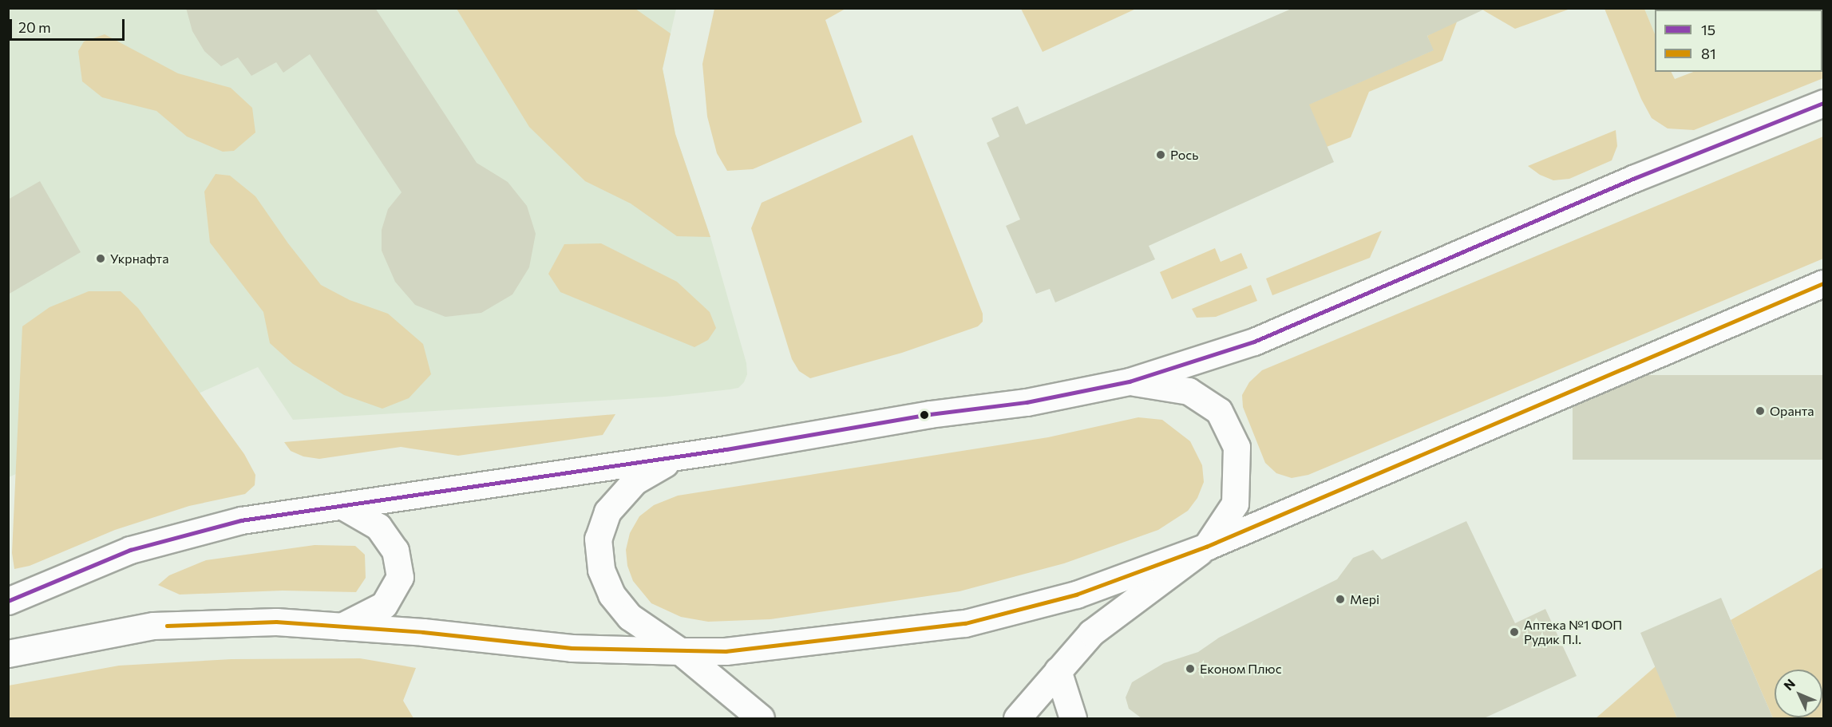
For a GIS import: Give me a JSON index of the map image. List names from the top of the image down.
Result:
{
  "places": [
    "Рось",
    "Укрнафта",
    "Оранта",
    "Мері",
    "Аптека №1 ФОП Рудик П.І.",
    "Економ Плюс"
  ],
  "lines": ["transit line 15", "transit line 81"],
  "legend": ["15", "81"],
  "scale_bar": "20 m",
  "north": "top left"
}
